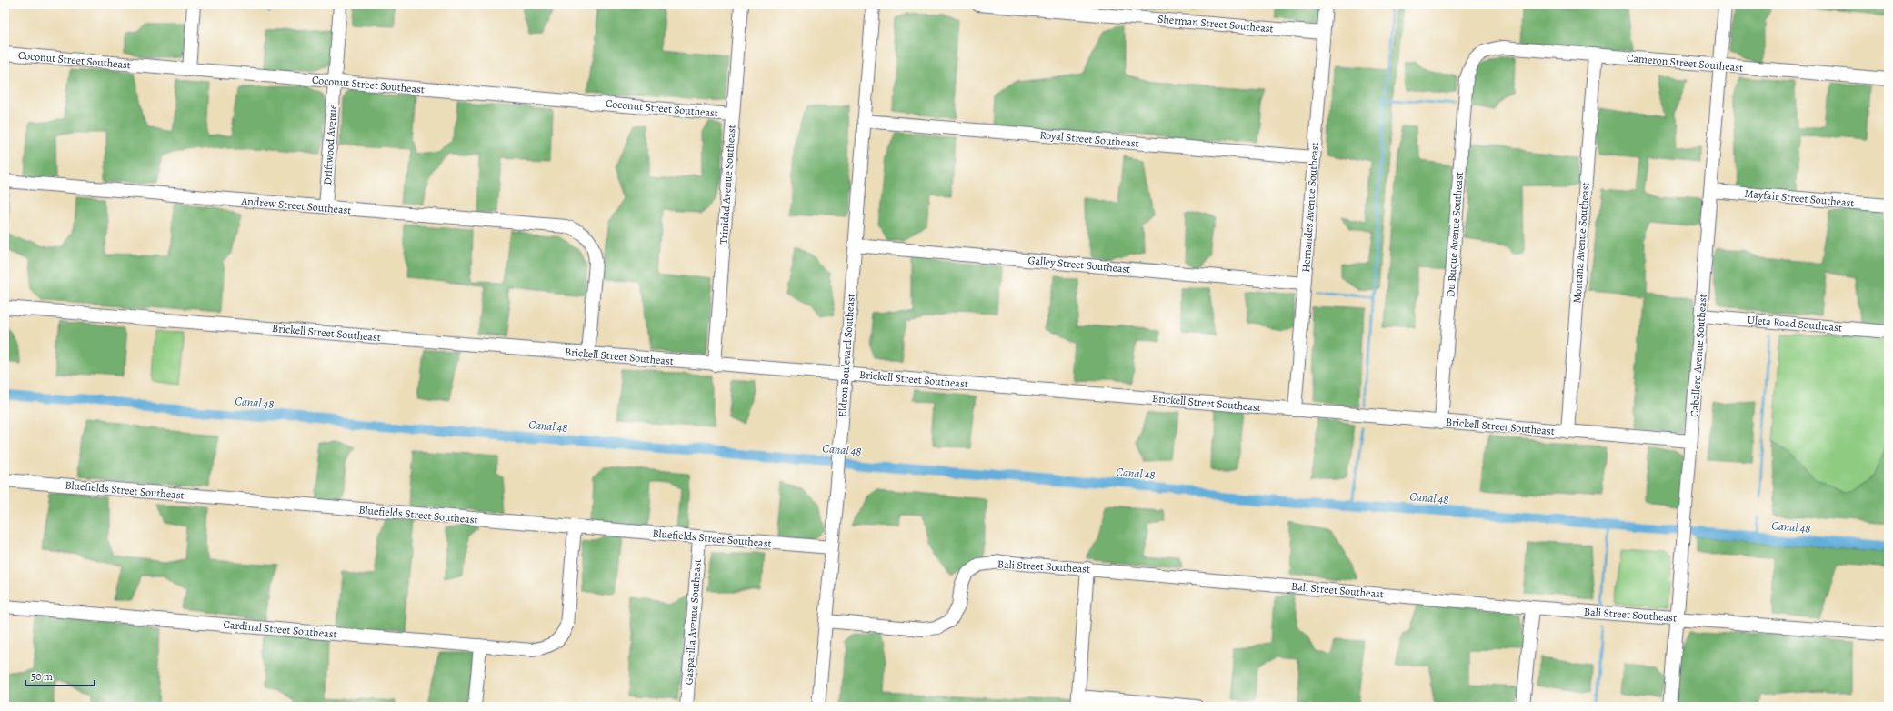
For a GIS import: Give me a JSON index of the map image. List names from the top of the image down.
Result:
{
  "streets": {
    "street": [
      "Sherman Street Southeast",
      "Coconut Street Southeast",
      "Cameron Street Southeast",
      "Royal Street Southeast",
      "Driftwood Avenue",
      "Trinidad Avenue Southeast",
      "Mayfair Street Southeast",
      "Andrew Street Southeast",
      "Hernandes Avenue Southeast",
      "Du Buque Avenue Southeast",
      "Montana Avenue Southeast",
      "Galley Street Southeast",
      "Uleta Road Southeast",
      "Brickell Street Southeast",
      "Eldron Boulevard Southeast",
      "Caballero Avenue Southeast",
      "Bluefields Street Southeast",
      "Bali Street Southeast",
      "Gasparilla Avenue Southeast",
      "Cardinal Street Southeast"
    ]
  },
  "crossings": [
    ["Sherman Street Southeast", "Hernandes Avenue Southeast"],
    ["Coconut Street Southeast", "Driftwood Avenue"],
    ["Coconut Street Southeast", "Trinidad Avenue Southeast"],
    ["Cameron Street Southeast", "Du Buque Avenue Southeast"],
    ["Cameron Street Southeast", "Montana Avenue Southeast"],
    ["Cameron Street Southeast", "Caballero Avenue Southeast"],
    ["Royal Street Southeast", "Hernandes Avenue Southeast"],
    ["Royal Street Southeast", "Eldron Boulevard Southeast"],
    ["Driftwood Avenue", "Andrew Street Southeast"],
    ["Trinidad Avenue Southeast", "Brickell Street Southeast"],
    ["Mayfair Street Southeast", "Caballero Avenue Southeast"],
    ["Andrew Street Southeast", "Brickell Street Southeast"],
    ["Hernandes Avenue Southeast", "Galley Street Southeast"],
    ["Hernandes Avenue Southeast", "Brickell Street Southeast"],
    ["Du Buque Avenue Southeast", "Brickell Street Southeast"],
    ["Montana Avenue Southeast", "Brickell Street Southeast"],
    ["Galley Street Southeast", "Eldron Boulevard Southeast"],
    ["Uleta Road Southeast", "Caballero Avenue Southeast"],
    ["Brickell Street Southeast", "Eldron Boulevard Southeast"],
    ["Brickell Street Southeast", "Caballero Avenue Southeast"],
    ["Eldron Boulevard Southeast", "Bluefields Street Southeast"],
    ["Eldron Boulevard Southeast", "Bali Street Southeast"],
    ["Caballero Avenue Southeast", "Bali Street Southeast"],
    ["Bluefields Street Southeast", "Gasparilla Avenue Southeast"],
    ["Bluefields Street Southeast", "Cardinal Street Southeast"]
  ],
  "water": ["Canal 48"],
  "scale_bar": "50 m"
}
